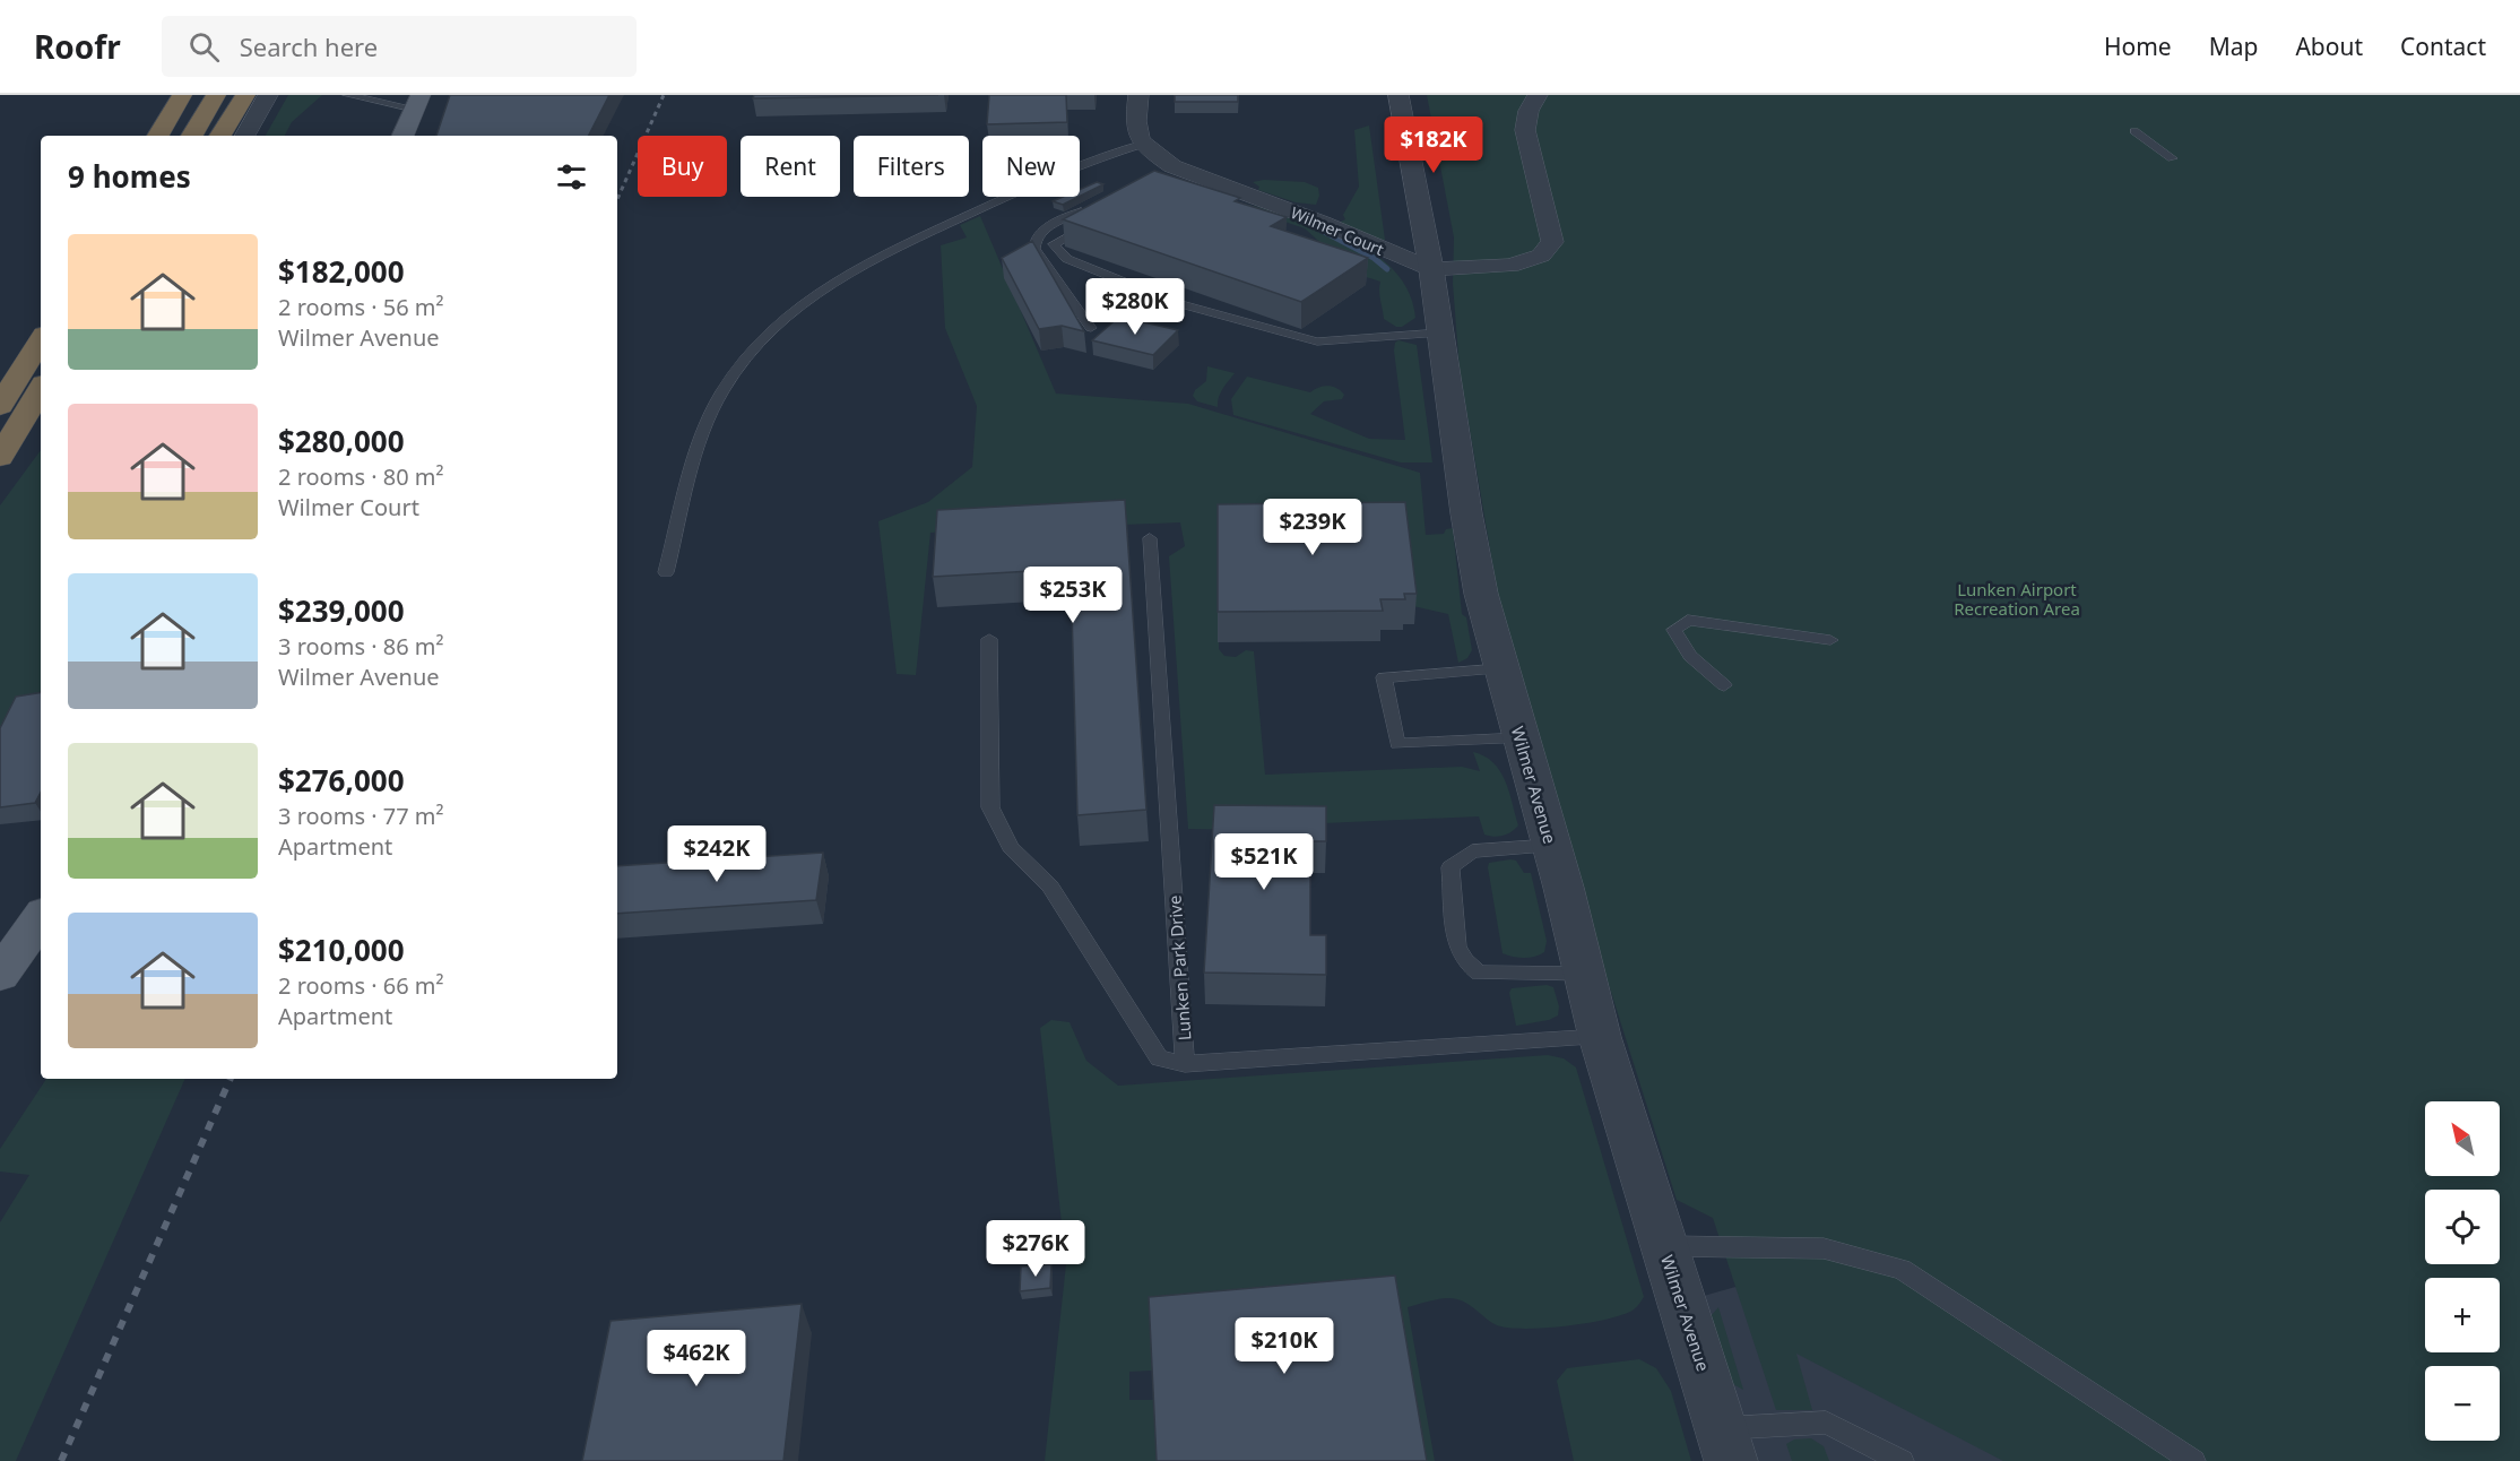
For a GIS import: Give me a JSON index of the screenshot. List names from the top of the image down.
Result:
{
  "streets": {
    "street": ["Wilmer Court", "Wilmer Avenue"],
    "lane": ["Lunken Park Drive"]
  },
  "crossings": [
    ["Wilmer Court", "Wilmer Avenue"],
    ["Wilmer Avenue", "Lunken Park Drive"]
  ],
  "parks": ["Lunken Airport Recreation Area"],
  "north": "top left",
  "page": {
    "header": "Roofr",
    "search": "Search here",
    "nav": [
      "Home",
      "Map",
      "About",
      "Contact"
    ],
    "price": [
      "$182K",
      "$280K",
      "$239K",
      "$253K",
      "$242K",
      "$521K",
      "$276K",
      "$210K",
      "$462K"
    ],
    "chip": [
      "Buy",
      "Rent",
      "Filters",
      "New"
    ],
    "heading": "9 homes",
    "list": [
      {
        "name": "$182,000",
        "note": "2 rooms · 56 m² · Wilmer Avenue"
      },
      {
        "name": "$280,000",
        "note": "2 rooms · 80 m² · Wilmer Court"
      },
      {
        "name": "$239,000",
        "note": "3 rooms · 86 m² · Wilmer Avenue"
      },
      {
        "name": "$276,000",
        "note": "3 rooms · 77 m² · Apartment"
      },
      {
        "name": "$210,000",
        "note": "2 rooms · 66 m² · Apartment"
      }
    ],
    "map_buttons": ["+", "−"]
  }
}
